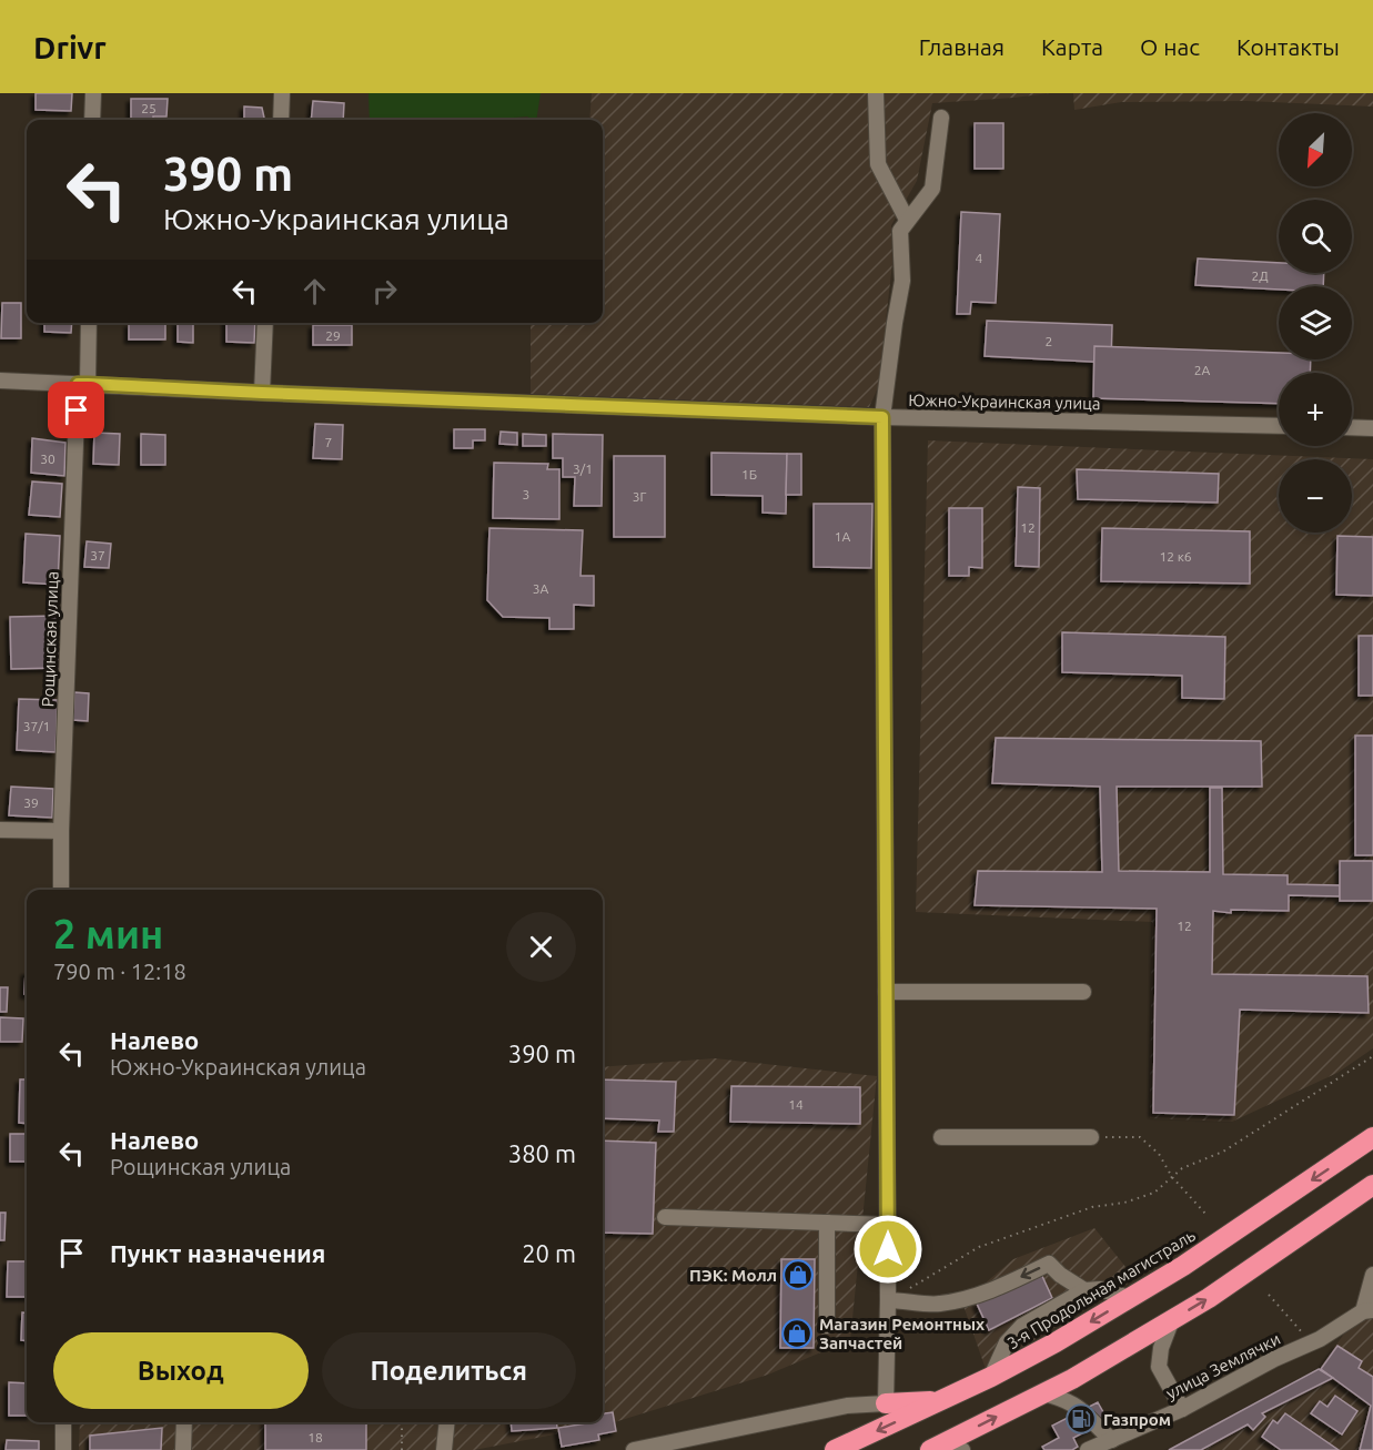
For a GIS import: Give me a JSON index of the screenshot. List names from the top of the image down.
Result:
{
  "streets": {
    "highway": ["3-я Продольная магистраль"],
    "street": ["Южно-Украинская улица", "Рощинская улица", "улица Землячки"]
  },
  "crossings": [
    ["Южно-Украинская улица", "Рощинская улица"]
  ],
  "places": {
    "shop": ["ПЭК: Молл", "Магазин Ремонтных Запчастей"],
    "fuel station": ["Газпром"]
  },
  "house_numbers": [
    "25",
    "4",
    "2Д",
    "29",
    "2",
    "2А",
    "7",
    "30",
    "3/1",
    "1Б",
    "3",
    "3Г",
    "12",
    "1А",
    "37",
    "12 к6",
    "3А",
    "37/1",
    "39",
    "12",
    "14",
    "18"
  ],
  "north": "bottom left",
  "page": {
    "header": "Drivr",
    "nav": [
      "Главная",
      "Карта",
      "О нас",
      "Контакты"
    ],
    "map_buttons": ["+", "−"],
    "turn": ["390 m", "Южно-Украинская улица"],
    "heading": ["2 мин", "790 m · 12:18"],
    "list": [
      {
        "name": "Налево",
        "note": "Южно-Украинская улица",
        "value": "390 m"
      },
      {
        "name": "Налево",
        "note": "Рощинская улица",
        "value": "380 m"
      },
      {
        "name": "Пункт назначения",
        "value": "20 m"
      }
    ],
    "buttons": ["Выход", "Поделиться"]
  }
}
